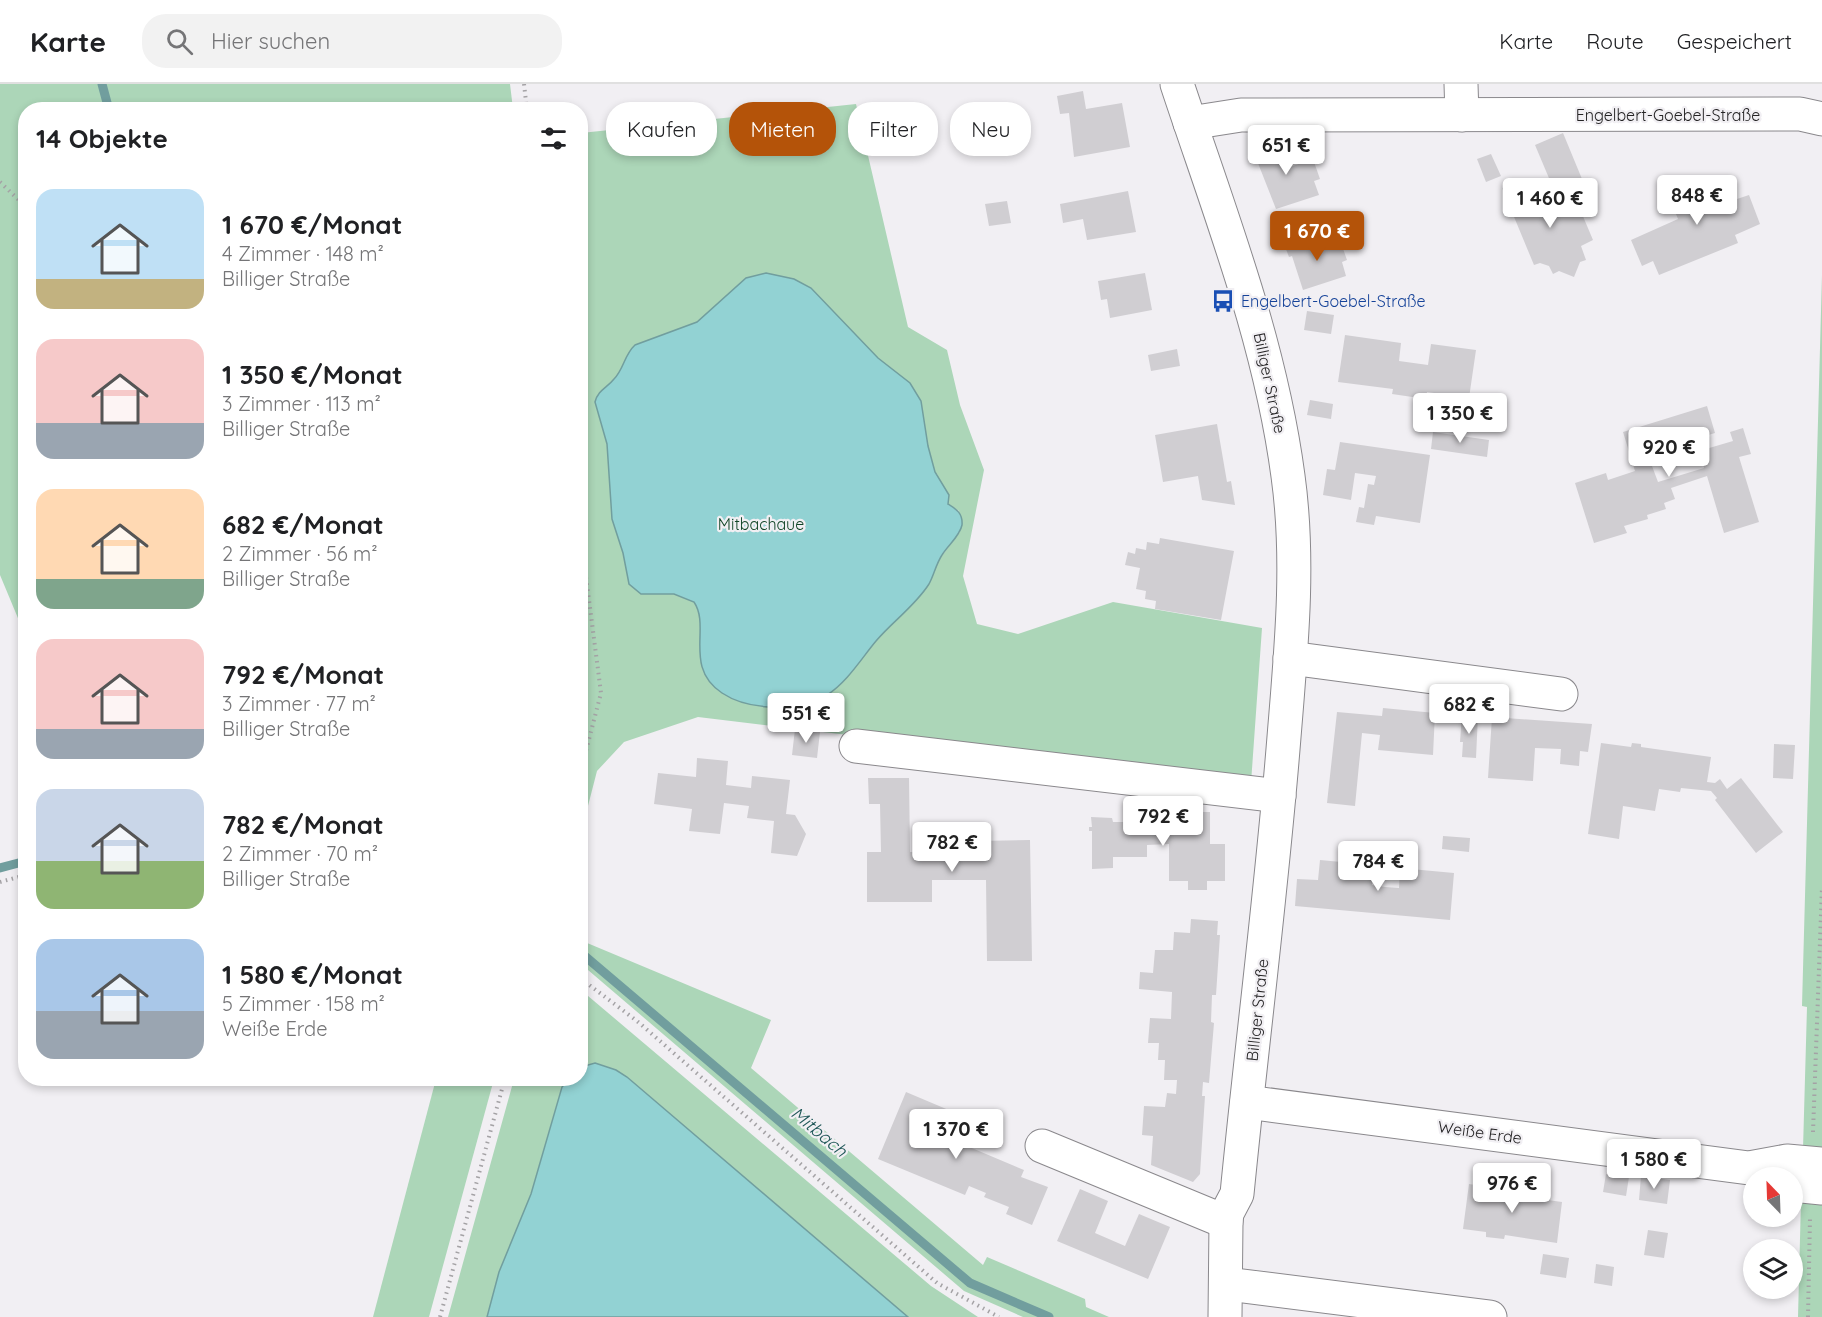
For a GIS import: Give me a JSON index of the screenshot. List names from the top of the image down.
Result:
{
  "streets": {
    "street": ["Engelbert-Goebel-Straße", "Billiger Straße", "Weiße Erde"]
  },
  "crossings": [
    ["Engelbert-Goebel-Straße", "Billiger Straße"],
    ["Billiger Straße", "Weiße Erde"]
  ],
  "water": ["Mitbach"],
  "parks": ["Mitbachaue"],
  "places": {
    "bus stop": ["Engelbert-Goebel-Straße"]
  },
  "north": "top left",
  "page": {
    "header": "Karte",
    "search": "Hier suchen",
    "nav": ["Karte", "Route", "Gespeichert"],
    "chip": [
      "Kaufen",
      "Mieten",
      "Filter",
      "Neu"
    ],
    "heading": "14 Objekte",
    "price": [
      "651 €",
      "848 €",
      "1 460 €",
      "1 670 €",
      "1 350 €",
      "920 €",
      "682 €",
      "551 €",
      "792 €",
      "782 €",
      "784 €",
      "1 370 €",
      "1 580 €",
      "976 €"
    ],
    "list": [
      {
        "name": "1 670 €/Monat",
        "note": "4 Zimmer · 148 m² · Billiger Straße"
      },
      {
        "name": "1 350 €/Monat",
        "note": "3 Zimmer · 113 m² · Billiger Straße"
      },
      {
        "name": "682 €/Monat",
        "note": "2 Zimmer · 56 m² · Billiger Straße"
      },
      {
        "name": "792 €/Monat",
        "note": "3 Zimmer · 77 m² · Billiger Straße"
      },
      {
        "name": "782 €/Monat",
        "note": "2 Zimmer · 70 m² · Billiger Straße"
      },
      {
        "name": "1 580 €/Monat",
        "note": "5 Zimmer · 158 m² · Weiße Erde"
      }
    ]
  }
}
